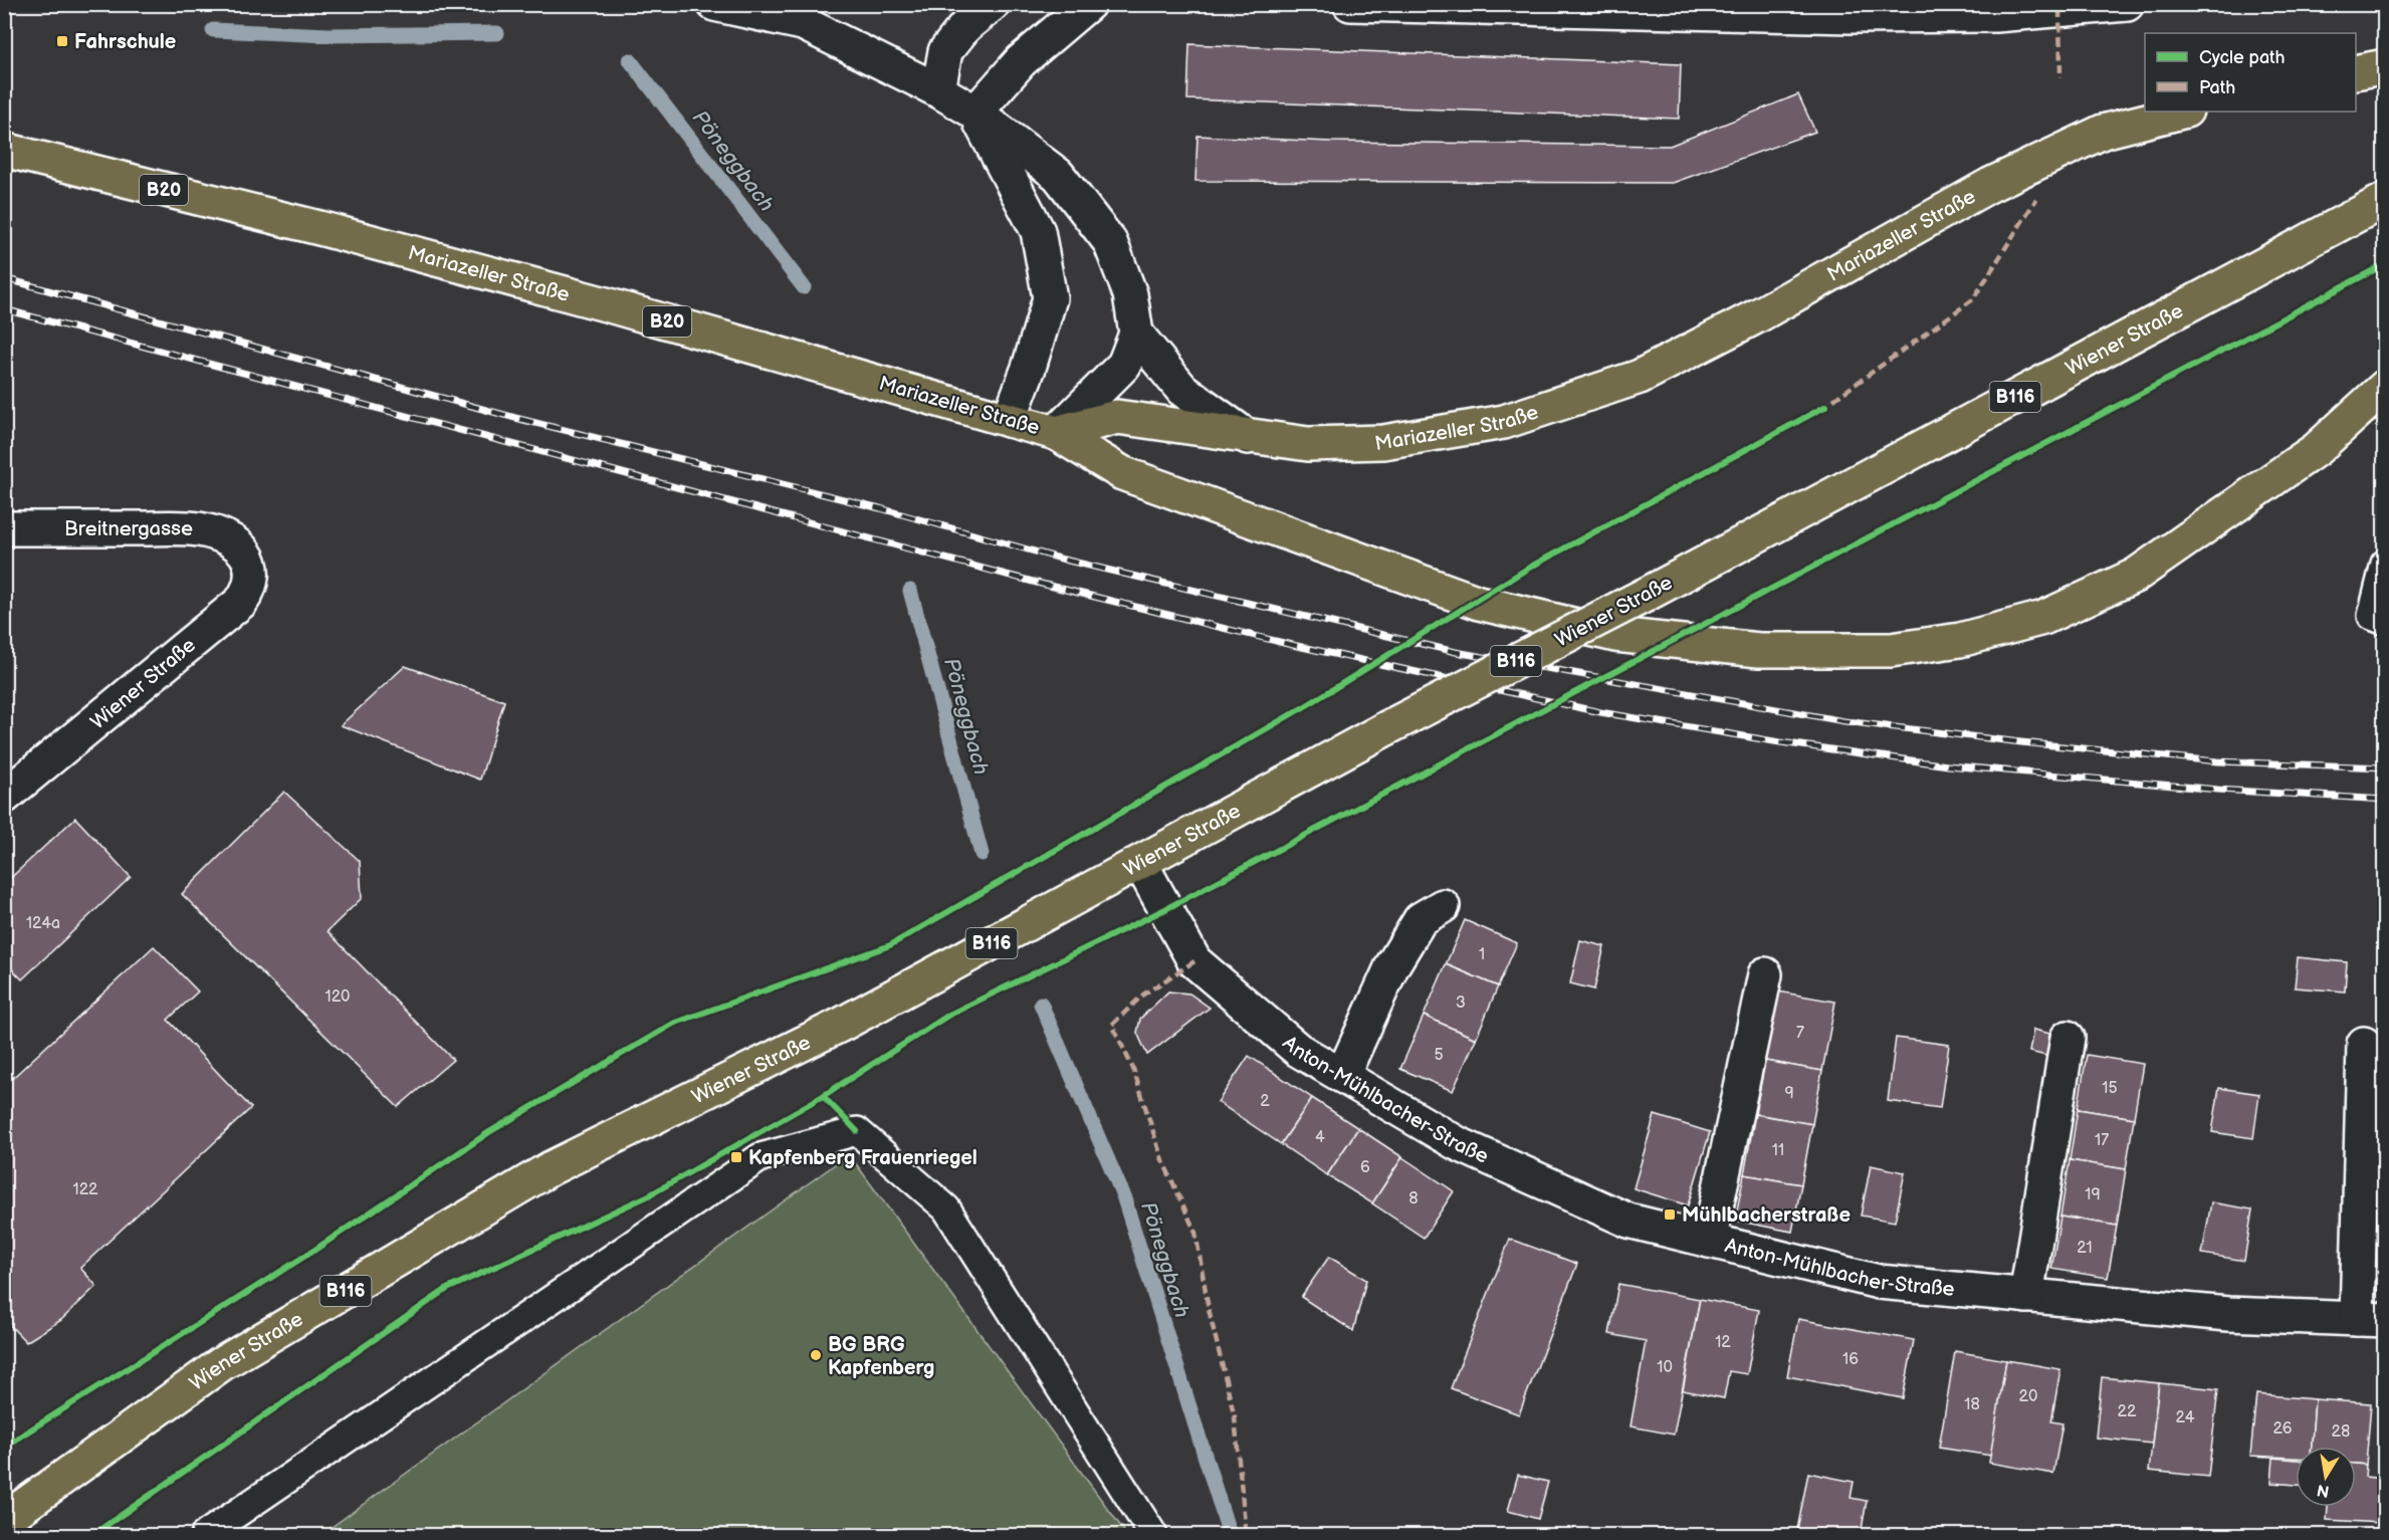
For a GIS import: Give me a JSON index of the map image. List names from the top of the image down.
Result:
{
  "streets": {
    "main road": [
      "B20",
      "Mariazeller Straße",
      "Wiener Straße",
      "B116"
    ],
    "street": ["Breitnergasse", "Anton-Mühlbacher-Straße"]
  },
  "crossings": [
    ["Wiener Straße", "Breitnergasse"],
    ["Wiener Straße", "Anton-Mühlbacher-Straße"]
  ],
  "water": ["Pöneggbach"],
  "places": {
    "transit": ["Fahrschule", "Kapfenberg Frauenriegel", "Mühlbacherstraße"],
    "other": ["BG BRG Kapfenberg"]
  },
  "house_numbers": [
    "124a",
    "1",
    "120",
    "3",
    "7",
    "5",
    "15",
    "9",
    "2",
    "4",
    "17",
    "11",
    "6",
    "122",
    "19",
    "8",
    "21",
    "12",
    "16",
    "10",
    "20",
    "18",
    "22",
    "24",
    "26",
    "28"
  ],
  "legend": ["Cycle path", "Path"],
  "north": "bottom"
}
